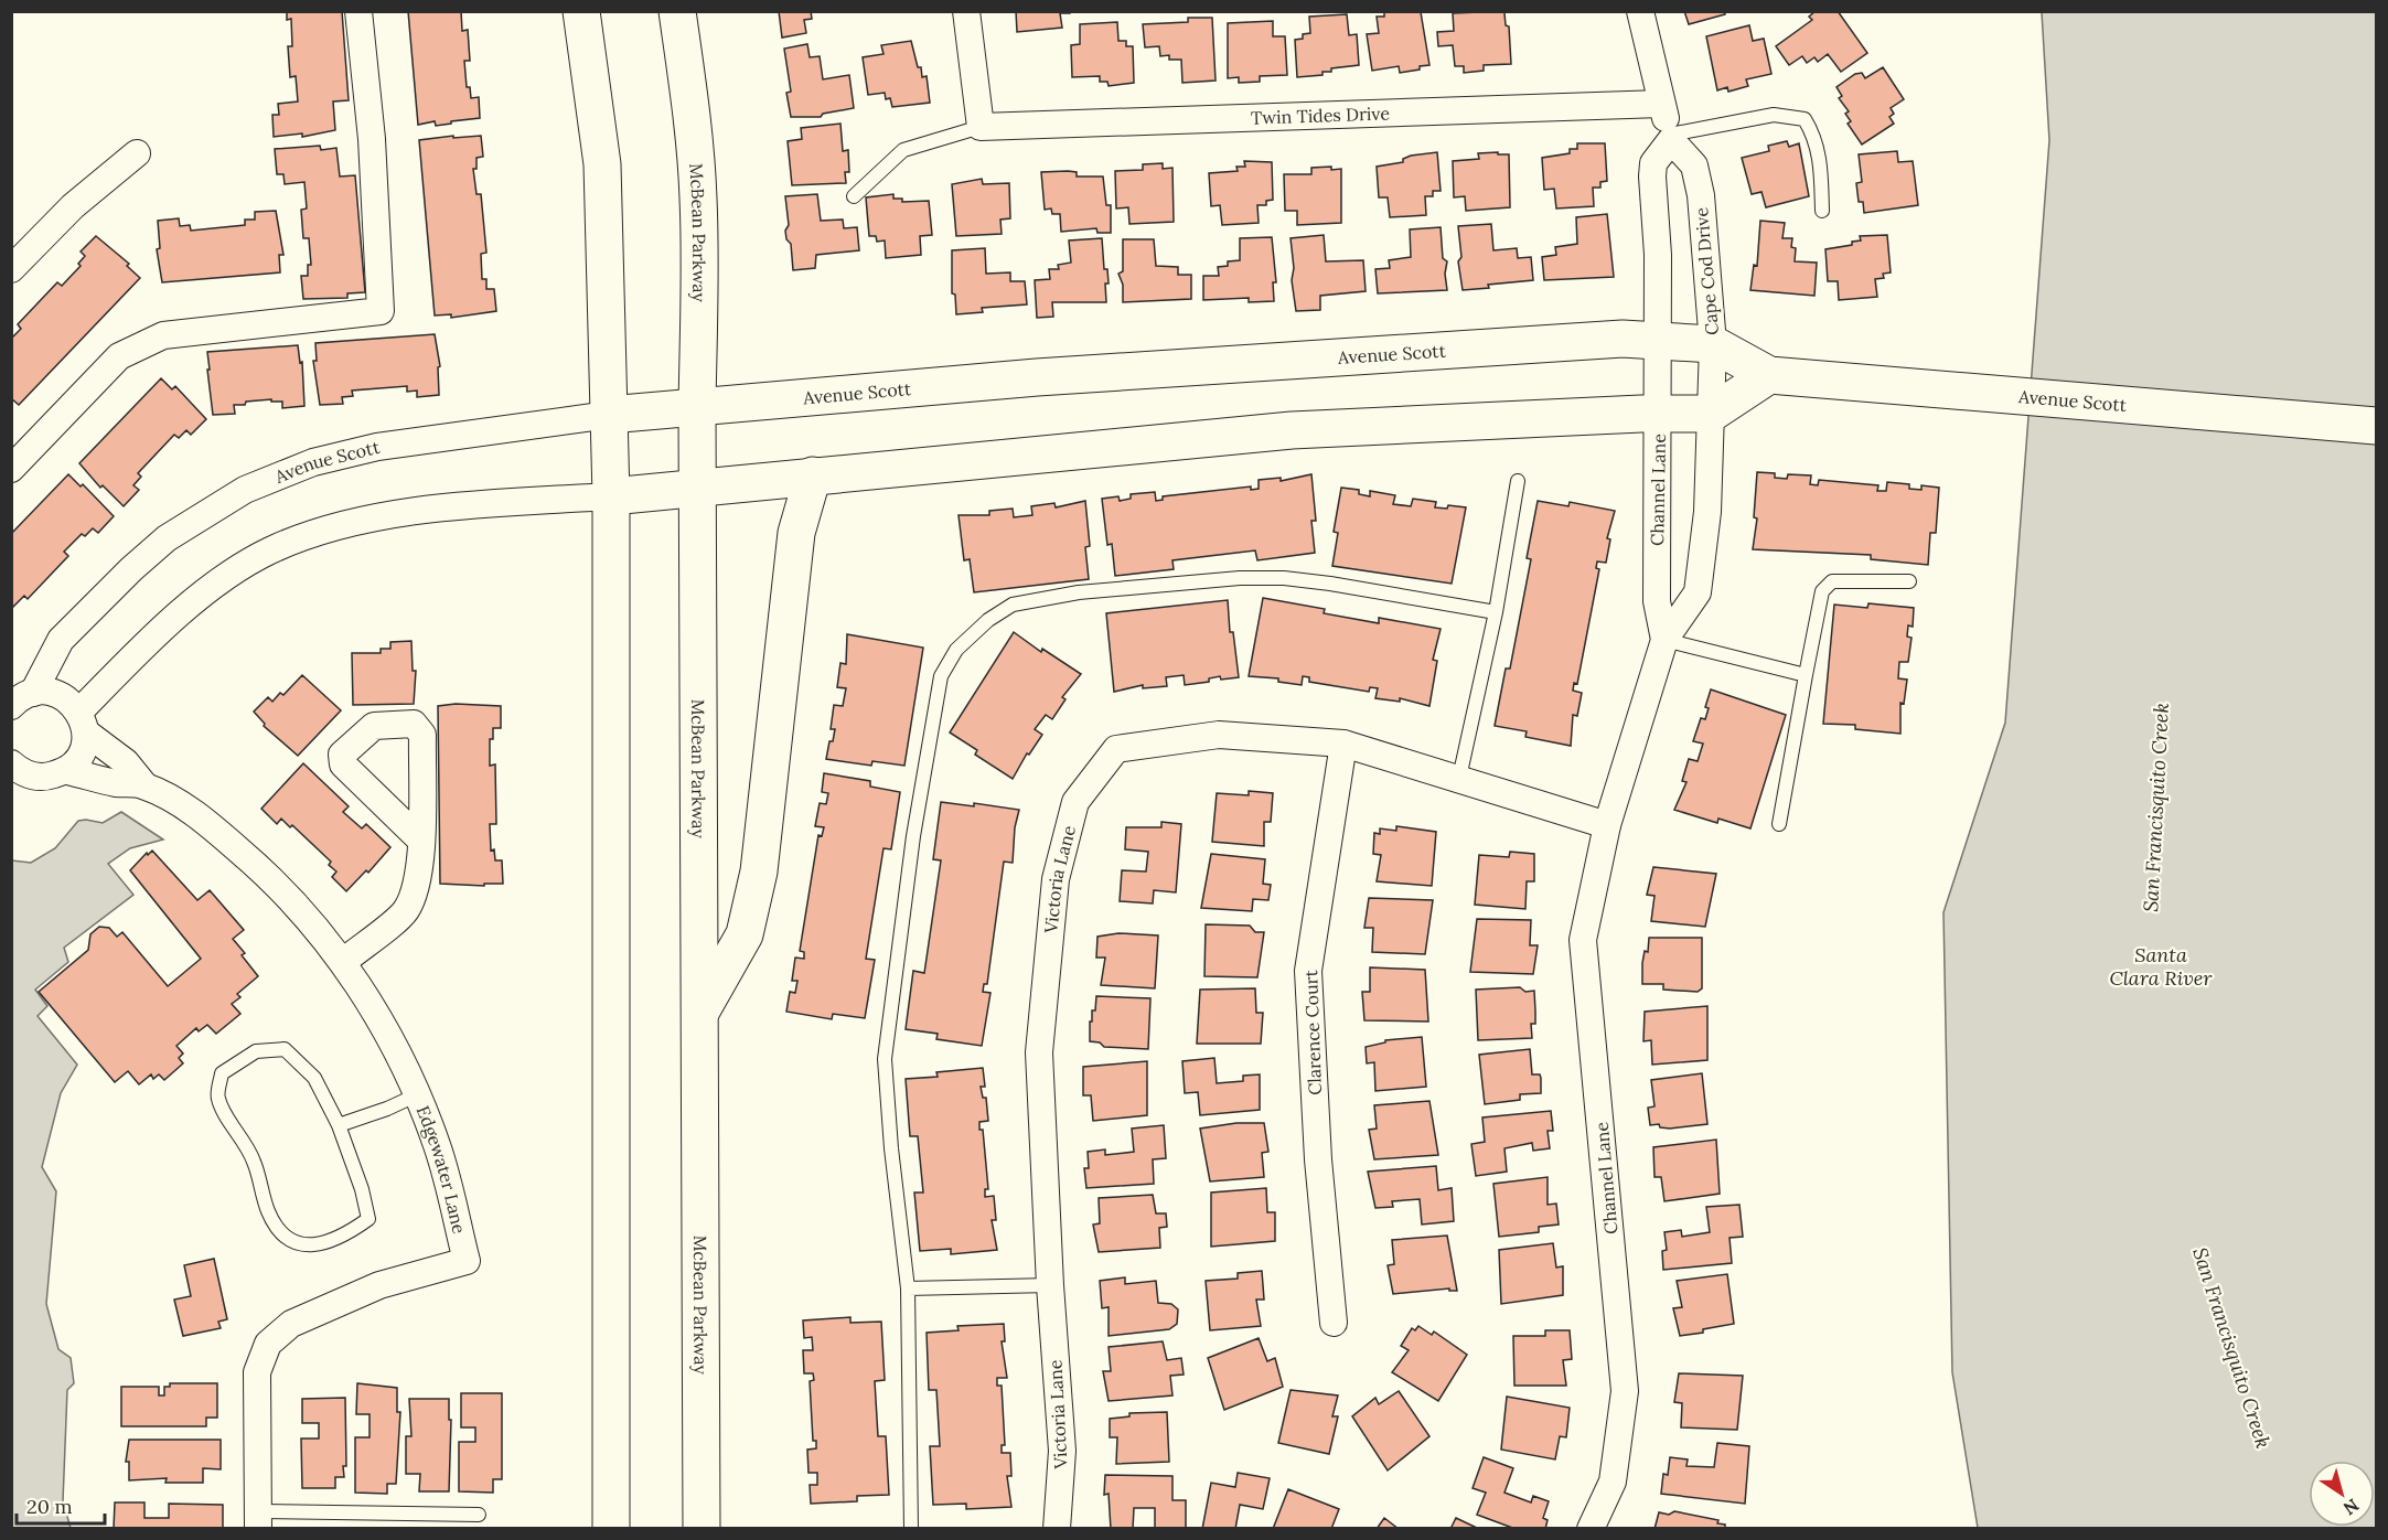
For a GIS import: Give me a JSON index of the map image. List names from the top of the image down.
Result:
{
  "streets": {
    "main road": ["McBean Parkway", "Avenue Scott"],
    "street": [
      "Twin Tides Drive",
      "Cape Cod Drive",
      "Channel Lane",
      "Victoria Lane",
      "Clarence Court",
      "Edgewater Lane"
    ]
  },
  "crossings": [
    ["Twin Tides Drive", "Cape Cod Drive"],
    ["McBean Parkway", "Avenue Scott"],
    ["Cape Cod Drive", "Avenue Scott"],
    ["Cape Cod Drive", "Channel Lane"],
    ["Avenue Scott", "Channel Lane"],
    ["Avenue Scott", "Edgewater Lane"],
    ["Channel Lane", "Victoria Lane"],
    ["Victoria Lane", "Clarence Court"]
  ],
  "water": ["San Francisquito Creek", "Santa Clara River"],
  "scale_bar": "20 m",
  "north": "bottom right"
}
